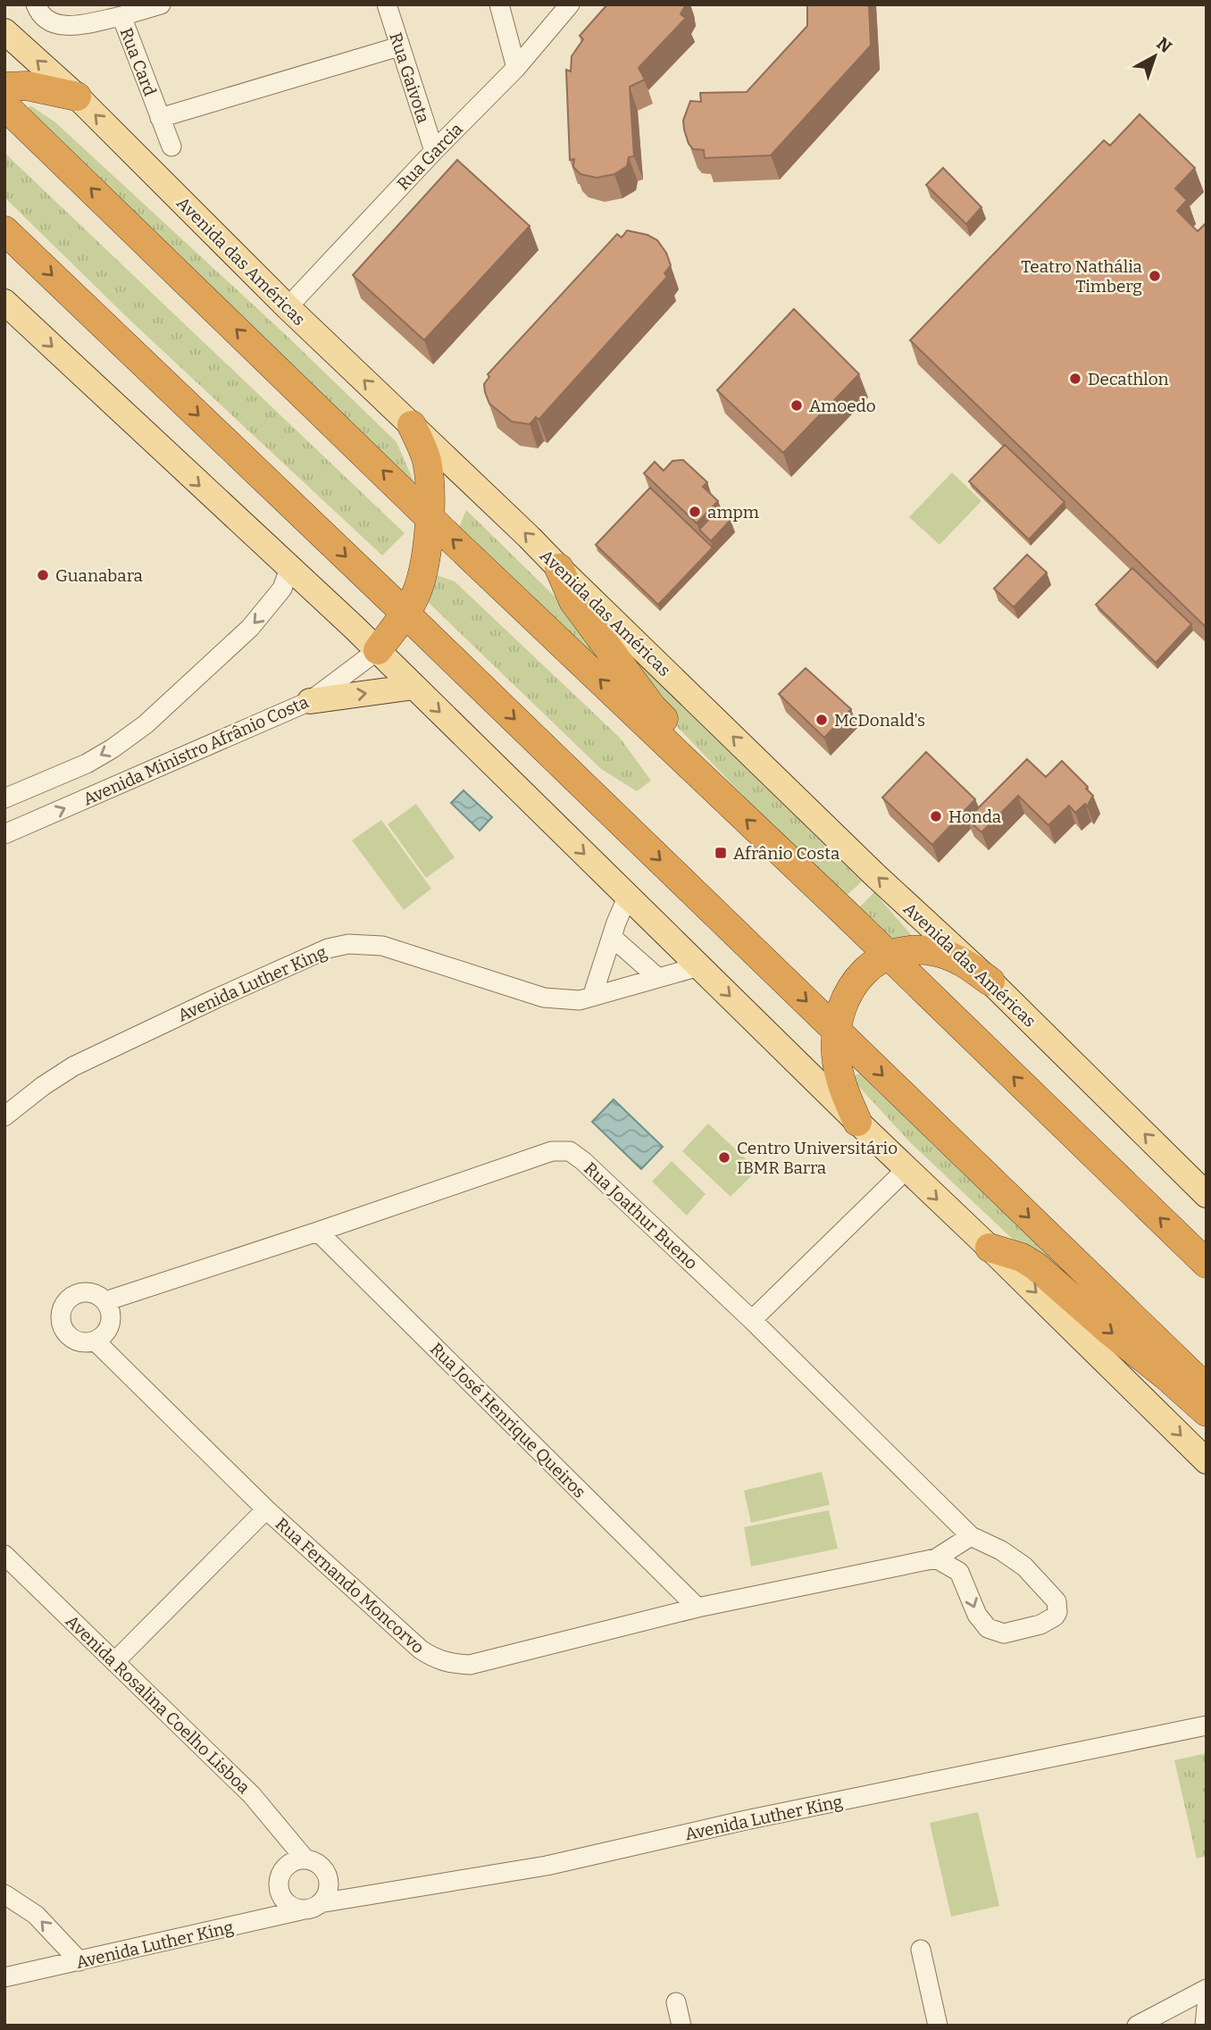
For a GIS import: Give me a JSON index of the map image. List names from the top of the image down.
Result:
{
  "streets": {
    "main road": ["Avenida das Américas"],
    "street": [
      "Rua Card",
      "Rua Gaivota",
      "Rua Garcia",
      "Avenida Ministro Afrânio Costa",
      "Avenida Luther King",
      "Rua Joathur Bueno",
      "Rua José Henrique Queiros",
      "Rua Fernando Moncorvo",
      "Avenida Rosalina Coelho Lisboa"
    ]
  },
  "crossings": [
    ["Rua Gaivota", "Rua Garcia"],
    ["Rua Garcia", "Avenida das Américas"],
    ["Avenida Luther King", "Avenida Rosalina Coelho Lisboa"],
    ["Rua Joathur Bueno", "Rua José Henrique Queiros"],
    ["Rua Joathur Bueno", "Rua Fernando Moncorvo"],
    ["Rua José Henrique Queiros", "Rua Fernando Moncorvo"]
  ],
  "places": {
    "other": [
      "Teatro Nathália Timberg",
      "Decathlon",
      "Amoedo",
      "ampm",
      "Guanabara",
      "McDonald's",
      "Honda",
      "Centro Universitário IBMR Barra"
    ],
    "transit": ["Afrânio Costa"]
  },
  "north": "top right"
}
